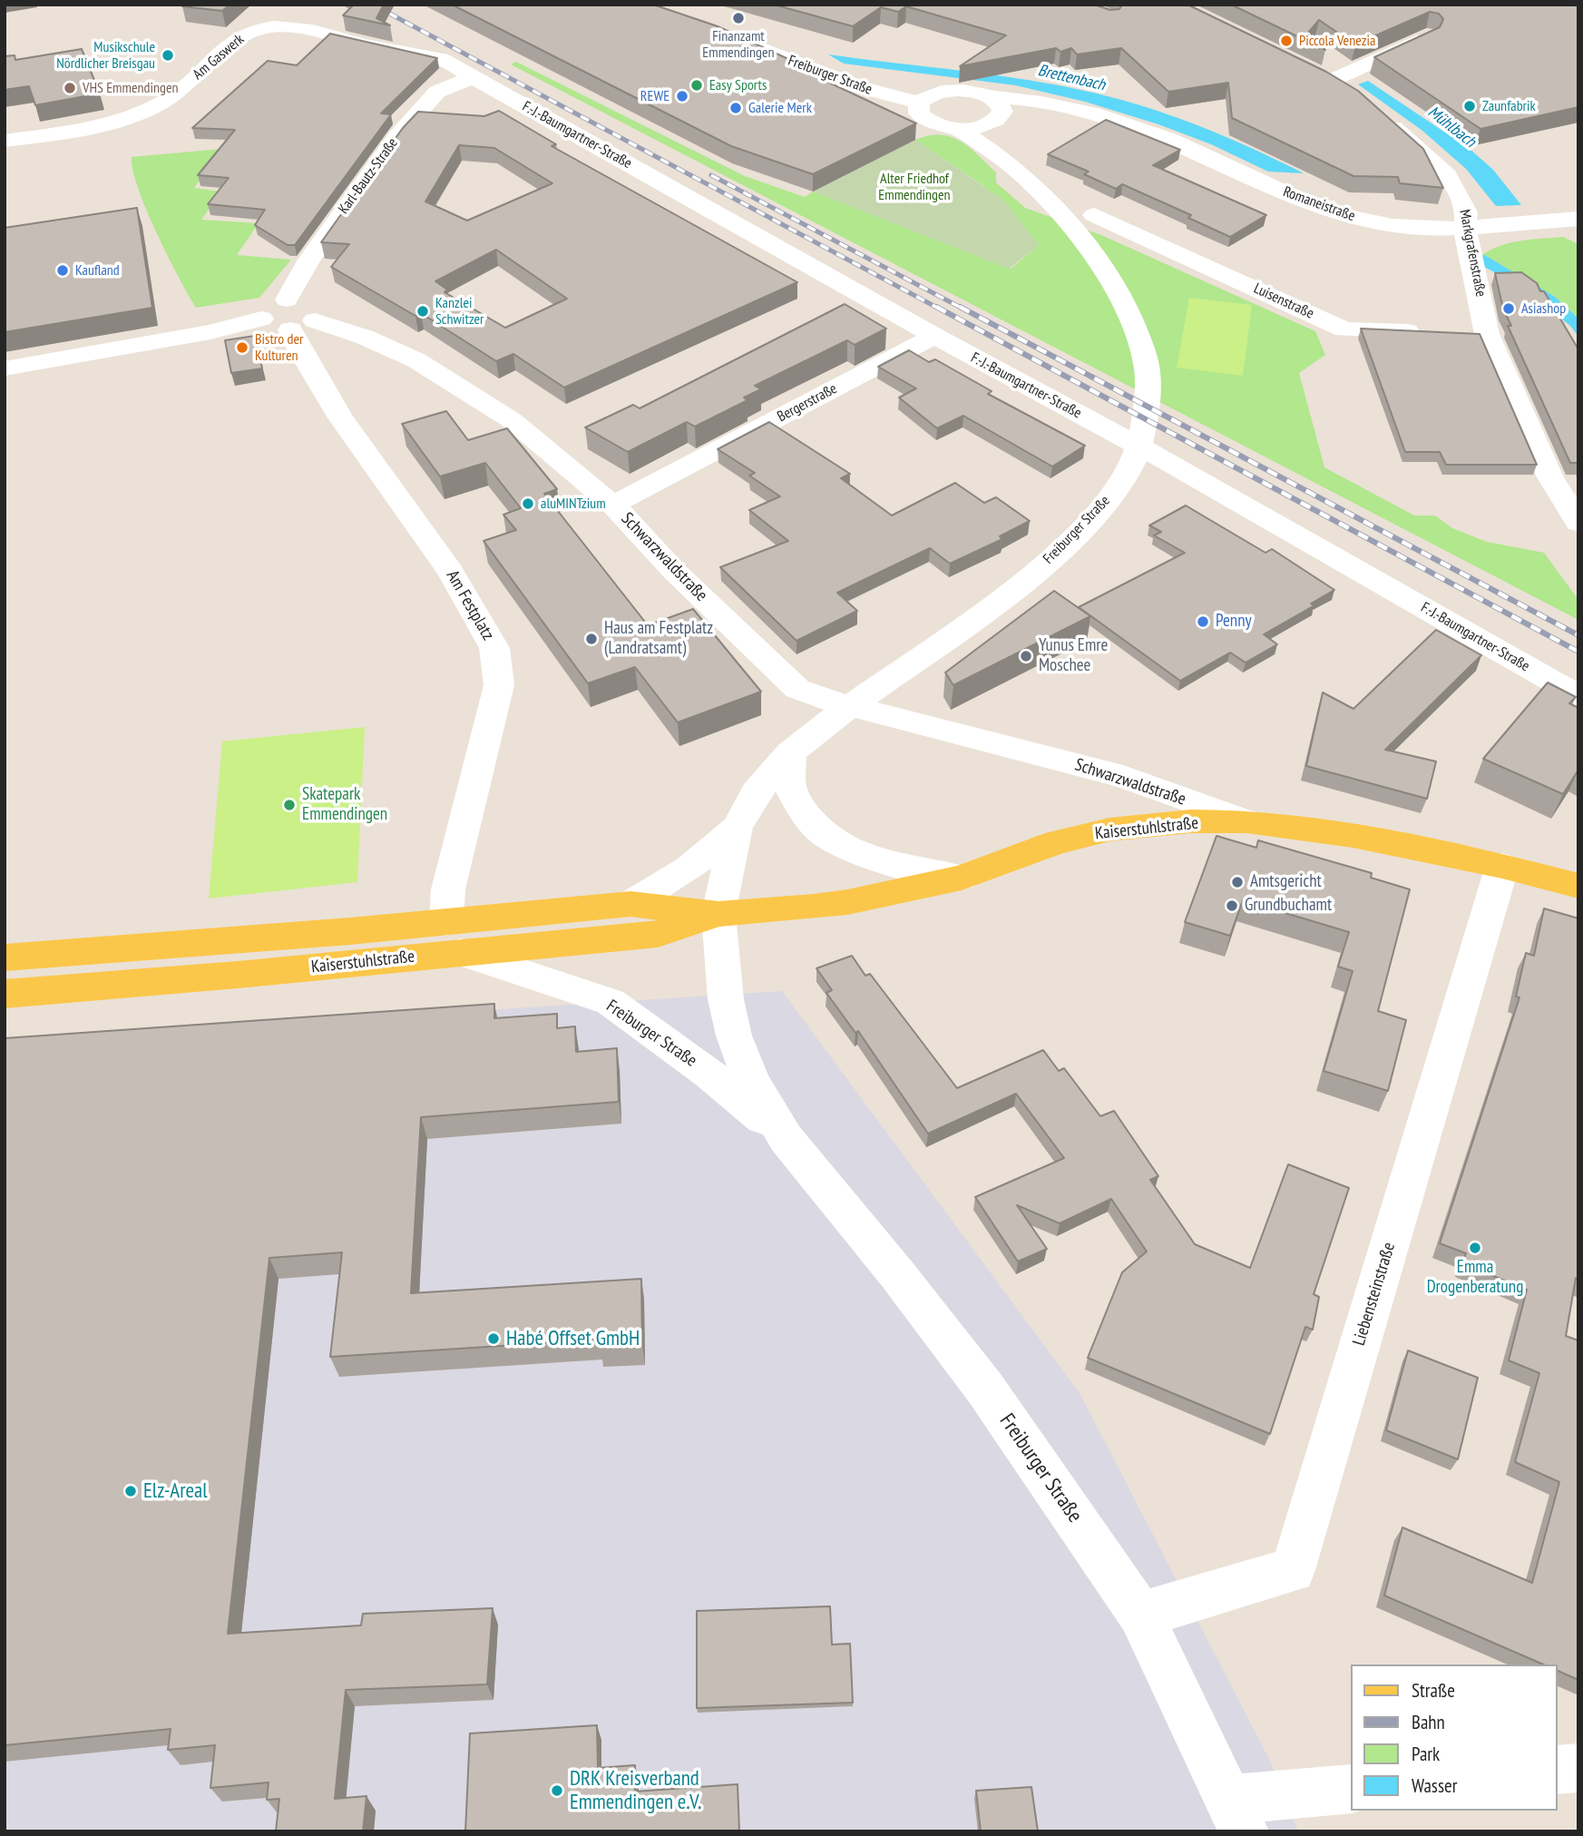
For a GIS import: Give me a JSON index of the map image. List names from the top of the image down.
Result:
{
  "streets": {
    "main road": ["Kaiserstuhlstraße"],
    "street": [
      "Am Gaswerk",
      "Freiburger Straße",
      "F.-J.-Baumgartner-Straße",
      "Karl-Bautz-Straße",
      "Romaneistraße",
      "Markgrafenstraße",
      "Luisenstraße",
      "Bergerstraße",
      "Schwarzwaldstraße",
      "Am Festplatz",
      "Liebensteinstraße"
    ]
  },
  "crossings": [
    ["Am Gaswerk", "F.-J.-Baumgartner-Straße"],
    ["Am Gaswerk", "Karl-Bautz-Straße"],
    ["Freiburger Straße", "Romaneistraße"],
    ["Freiburger Straße", "Am Festplatz"],
    ["Freiburger Straße", "Kaiserstuhlstraße"],
    ["Freiburger Straße", "Liebensteinstraße"],
    ["F.-J.-Baumgartner-Straße", "Karl-Bautz-Straße"],
    ["F.-J.-Baumgartner-Straße", "Bergerstraße"],
    ["Karl-Bautz-Straße", "Schwarzwaldstraße"],
    ["Karl-Bautz-Straße", "Am Festplatz"],
    ["Romaneistraße", "Markgrafenstraße"],
    ["Bergerstraße", "Schwarzwaldstraße"],
    ["Schwarzwaldstraße", "Am Festplatz"],
    ["Schwarzwaldstraße", "Kaiserstuhlstraße"],
    ["Am Festplatz", "Kaiserstuhlstraße"],
    ["Kaiserstuhlstraße", "Liebensteinstraße"]
  ],
  "water": ["Brettenbach", "Mühlbach"],
  "parks": ["Alter Friedhof Emmendingen"],
  "places": [
    "Finanzamt Emmendingen",
    "Piccola Venezia",
    "Musikschule Nördlicher Breisgau",
    "Easy Sports",
    "VHS Emmendingen",
    "REWE",
    "Zaunfabrik",
    "Galerie Merk",
    "Kaufland",
    "Asiashop",
    "Kanzlei Schwitzer",
    "Bistro der Kulturen",
    "aluMINTzium",
    "Penny",
    "Haus am Festplatz (Landratsamt)",
    "Yunus Emre Moschee",
    "Skatepark Emmendingen",
    "Amtsgericht",
    "Grundbuchamt",
    "Emma Drogenberatung",
    "Habé Offset GmbH",
    "Elz-Areal",
    "DRK Kreisverband Emmendingen e.V."
  ],
  "legend": [
    "Straße",
    "Bahn",
    "Park",
    "Wasser"
  ]
}
